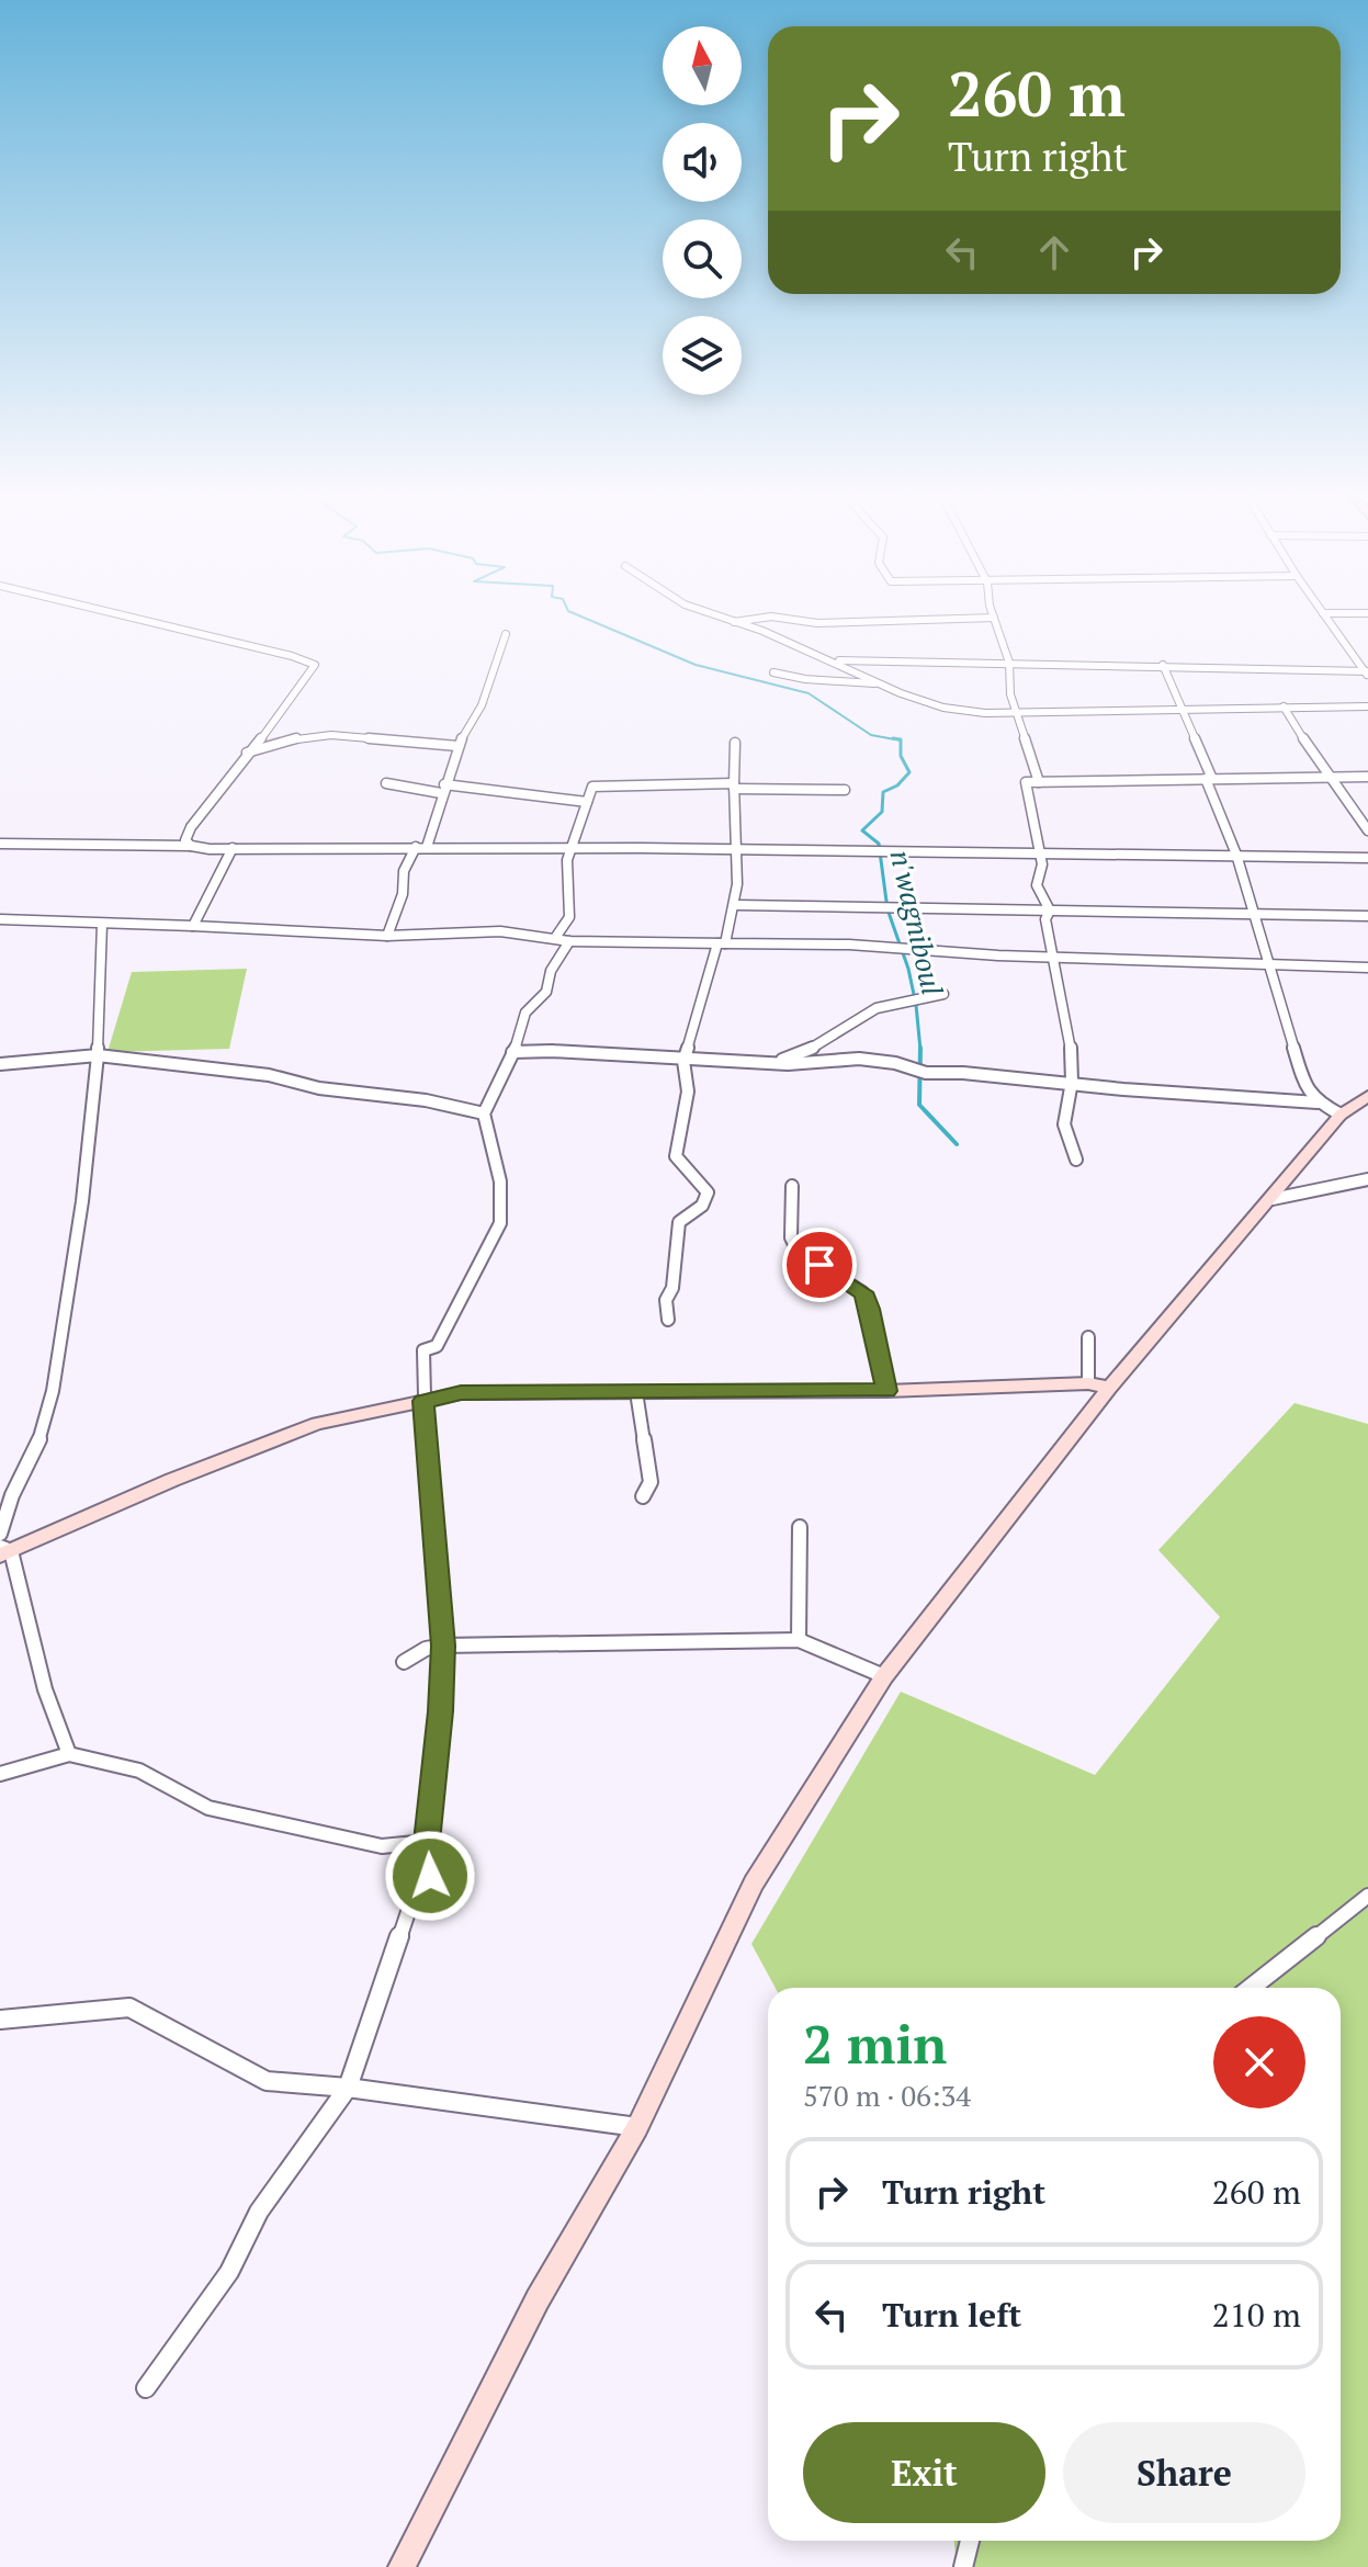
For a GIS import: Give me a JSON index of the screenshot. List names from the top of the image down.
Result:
{
  "water": ["n'wagniboul"],
  "north": "top",
  "page": {
    "turn": ["260 m", "Turn right"],
    "heading": ["2 min", "570 m · 06:34"],
    "list": [
      {
        "name": "Turn right",
        "value": "260 m"
      },
      {
        "name": "Turn left",
        "value": "210 m"
      }
    ],
    "buttons": ["Exit", "Share"]
  }
}
